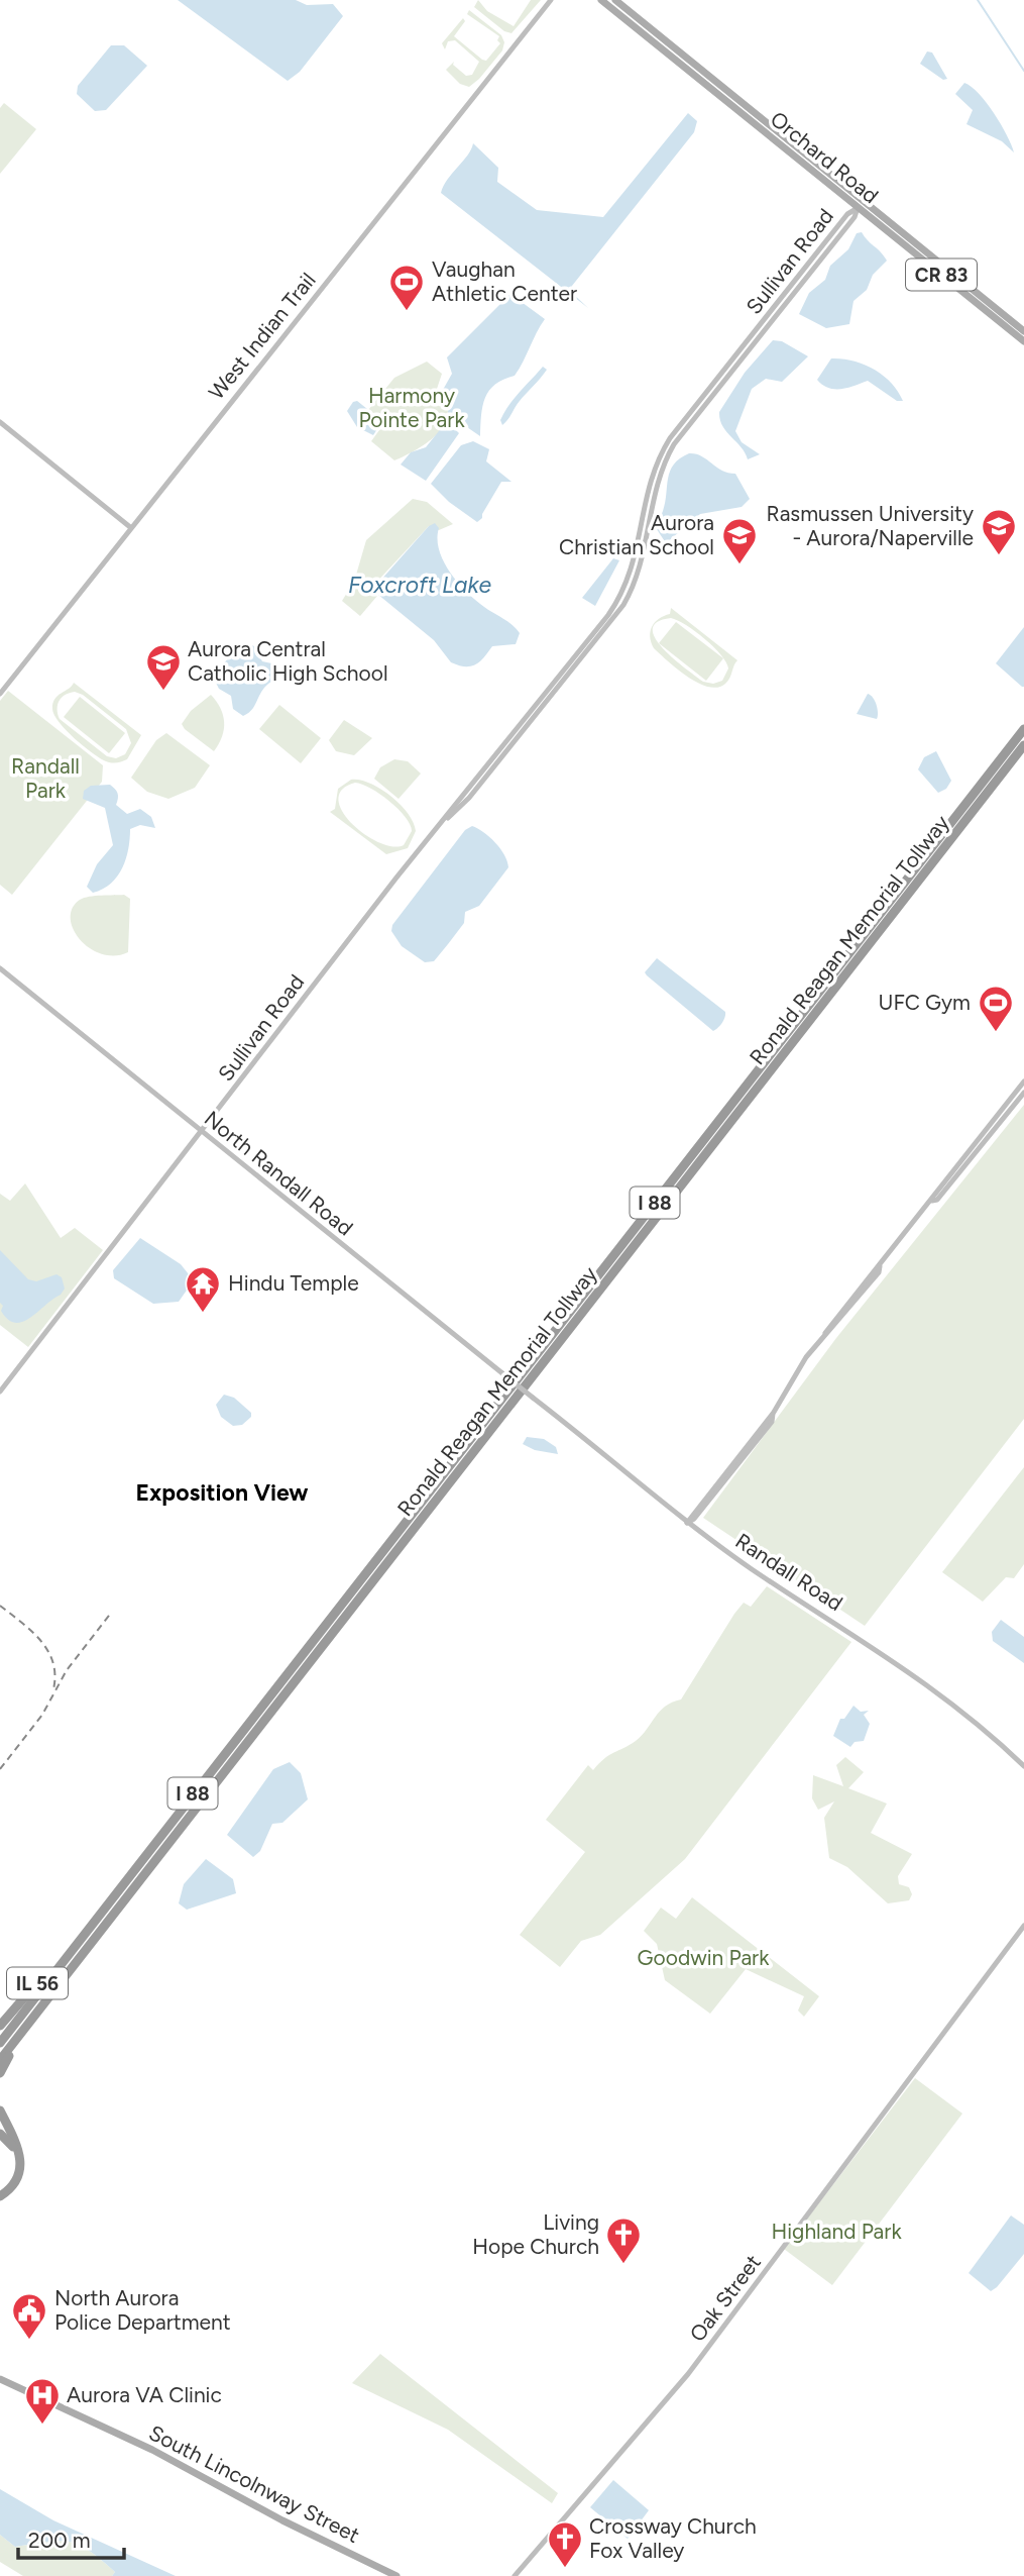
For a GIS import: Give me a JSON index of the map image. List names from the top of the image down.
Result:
{
  "streets": {
    "highway": ["Ronald Reagan Memorial Tollway", "I 88", "IL 56"],
    "main road": ["Orchard Road", "CR 83", "South Lincolnway Street"],
    "street": [
      "Sullivan Road",
      "West Indian Trail",
      "North Randall Road",
      "Randall Road",
      "Oak Street"
    ]
  },
  "crossings": [
    ["Orchard Road", "Sullivan Road"],
    ["Sullivan Road", "North Randall Road"],
    ["Ronald Reagan Memorial Tollway", "IL 56"],
    ["North Randall Road", "Randall Road"]
  ],
  "districts": ["Exposition View"],
  "water": ["Foxcroft Lake"],
  "parks": [
    "Harmony Pointe Park",
    "Randall Park",
    "Goodwin Park",
    "Highland Park"
  ],
  "places": {
    "sports": ["Vaughan Athletic Center", "UFC Gym"],
    "school or university": ["Rasmussen University - Aurora/Naperville", "Aurora Christian School", "Aurora Central Catholic High School"],
    "temple": ["Hindu Temple"],
    "church": ["Living Hope Church", "Crossway Church Fox Valley"],
    "public building": ["North Aurora Police Department"],
    "hospital": ["Aurora VA Clinic"]
  },
  "scale_bar": "200 m"
}
